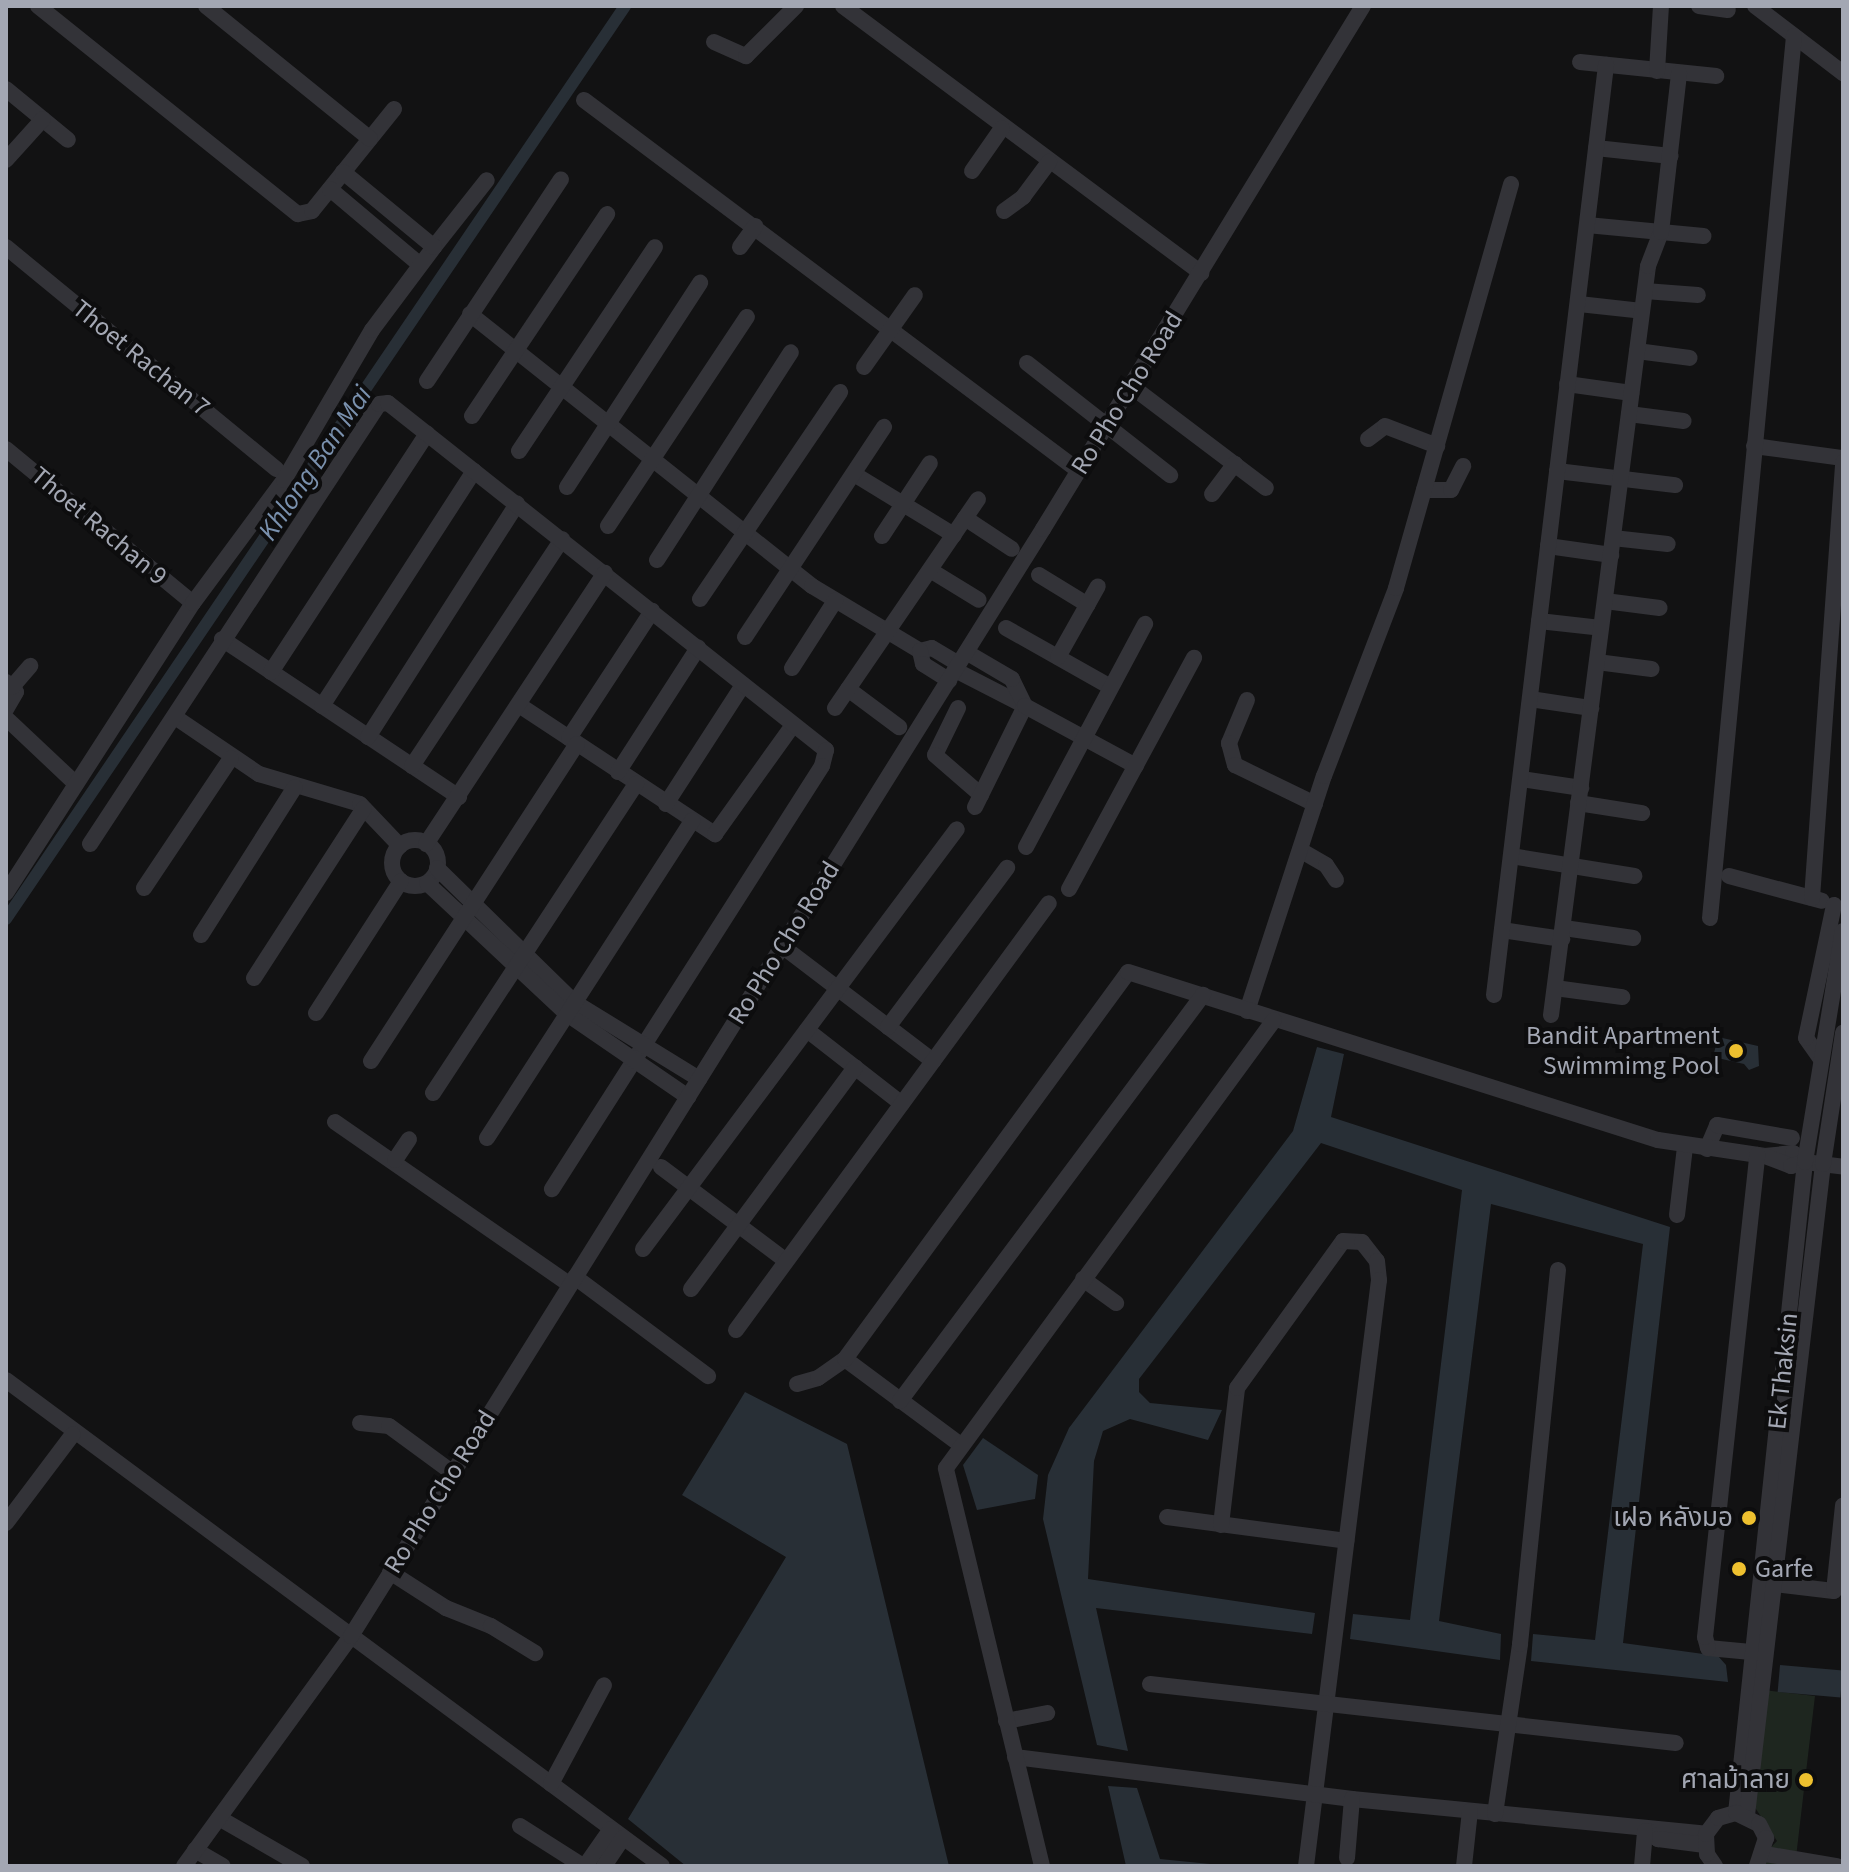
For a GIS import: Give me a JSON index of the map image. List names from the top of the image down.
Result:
{
  "streets": {
    "street": [
      "Thoet Rachan 7",
      "Ro Pho Cho Road",
      "Thoet Rachan 9",
      "Ek Thaksin"
    ]
  },
  "water": ["Khlong Ban Mai"],
  "places": [
    "Bandit Apartment Swimmimg Pool",
    "เฝอ หลังมอ",
    "Garfe",
    "ศาลม้าลาย"
  ]
}
